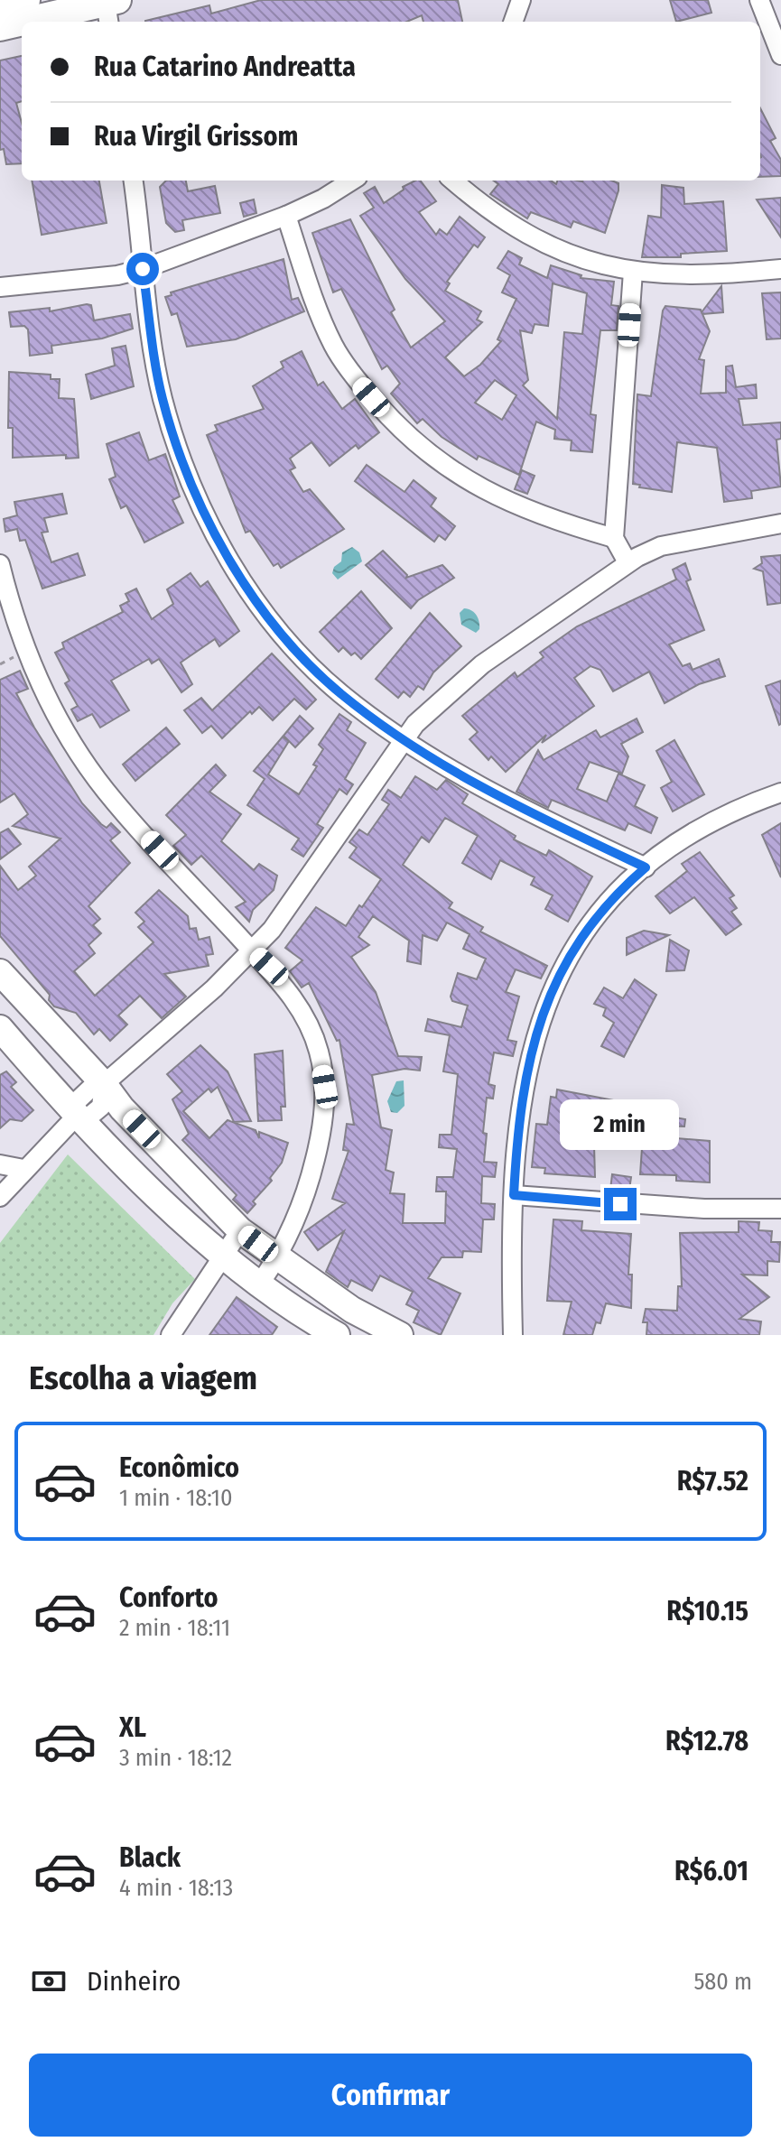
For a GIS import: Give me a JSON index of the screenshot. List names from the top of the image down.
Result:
{
  "page": {
    "banner": ["Rua Catarino Andreatta", "Rua Virgil Grissom"],
    "bubble": "2 min",
    "heading": "Escolha a viagem",
    "list": [
      {
        "name": "Econômico",
        "note": "1 min · 18:10",
        "value": "R$7.52"
      },
      {
        "name": "Conforto",
        "note": "2 min · 18:11",
        "value": "R$10.15"
      },
      {
        "name": "XL",
        "note": "3 min · 18:12",
        "value": "R$12.78"
      },
      {
        "name": "Black",
        "note": "4 min · 18:13",
        "value": "R$6.01"
      }
    ],
    "pay": ["Dinheiro", "580 m"],
    "buttons": "Confirmar"
  }
}
